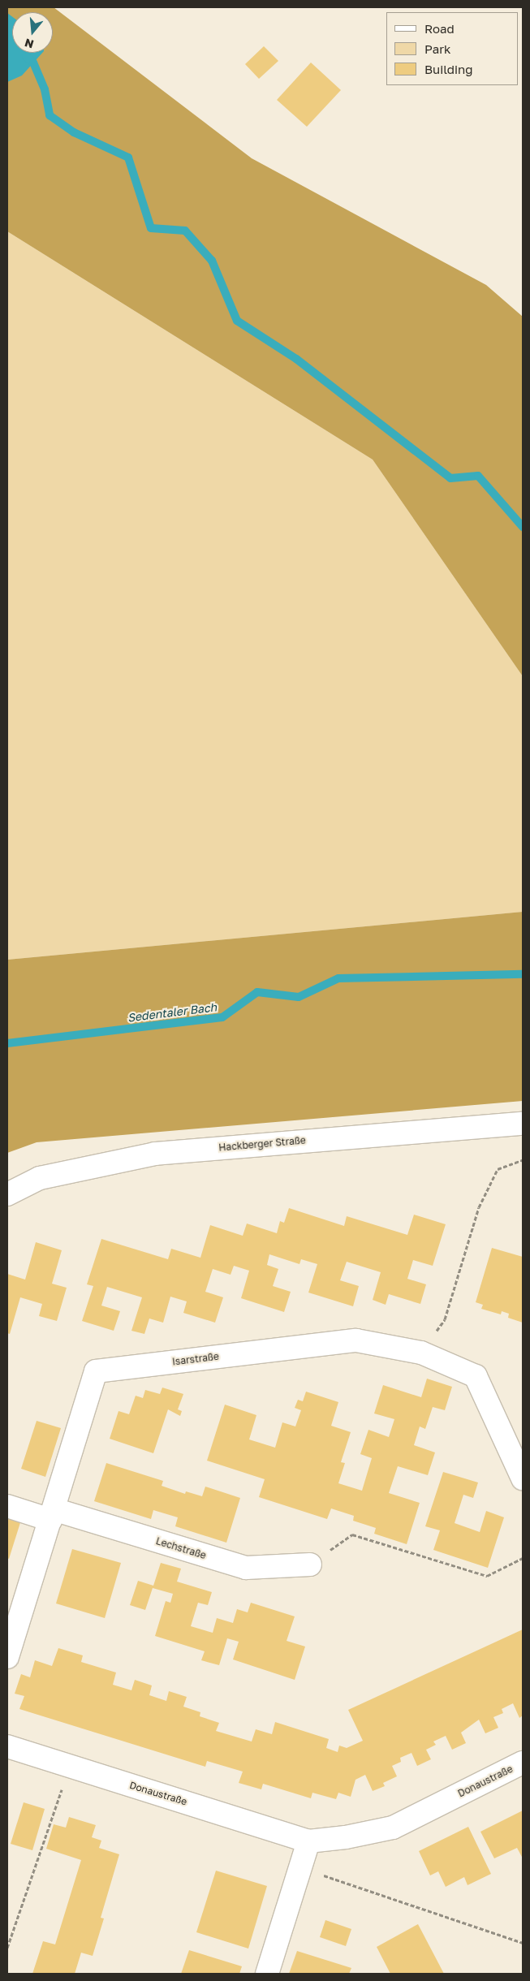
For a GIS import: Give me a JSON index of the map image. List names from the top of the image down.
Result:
{
  "streets": {
    "street": [
      "Hackberger Straße",
      "Isarstraße",
      "Lechstraße",
      "Donaustraße"
    ]
  },
  "crossings": [
    ["Isarstraße", "Lechstraße"]
  ],
  "water": ["Sedentaler Bach"],
  "legend": ["Road", "Park", "Building"],
  "north": "bottom"
}
